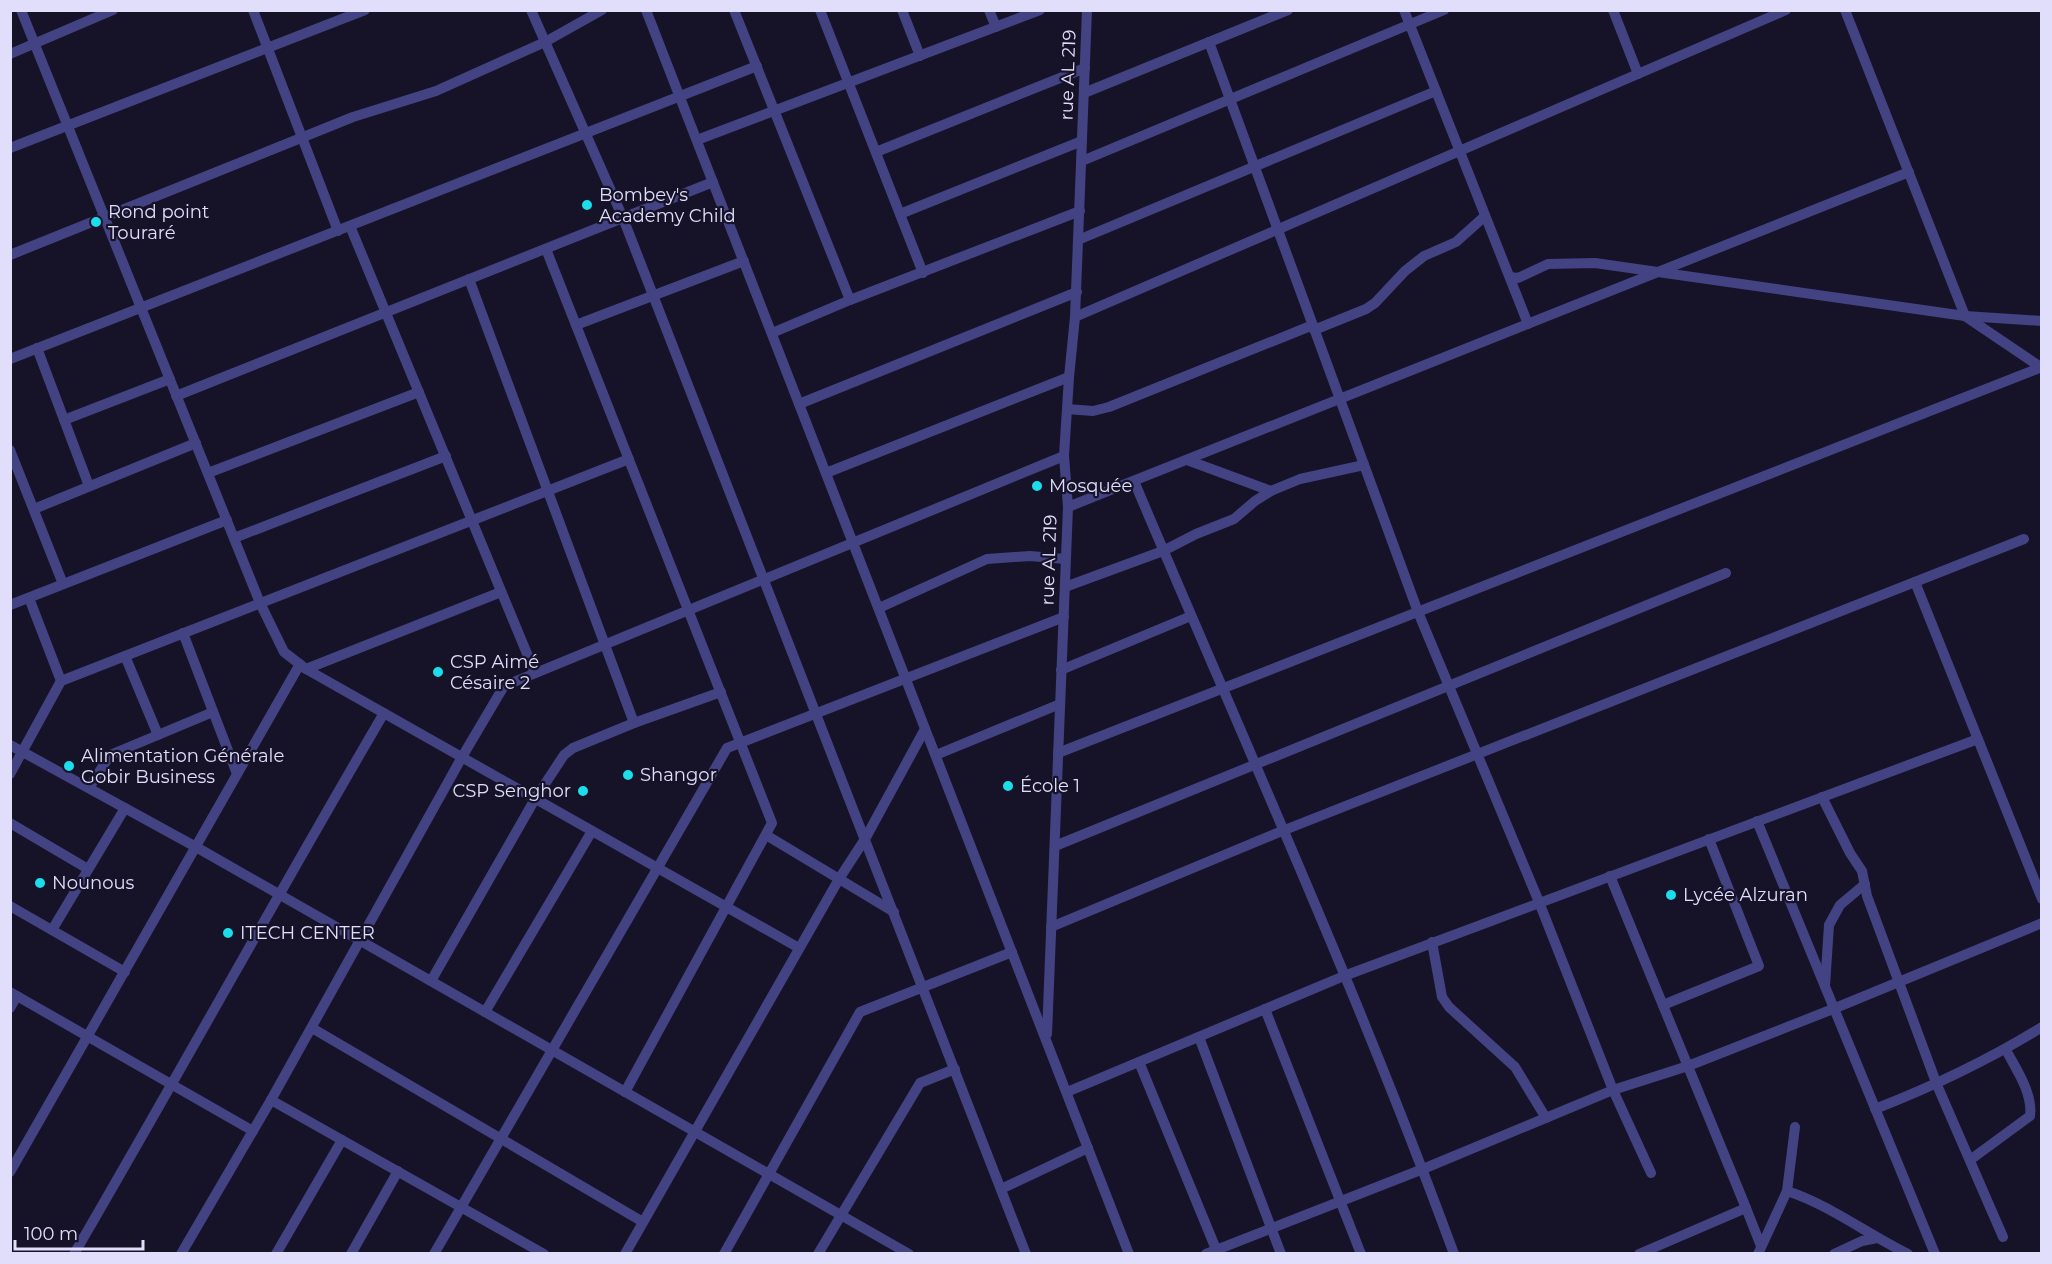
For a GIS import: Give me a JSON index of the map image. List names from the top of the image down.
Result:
{
  "streets": {
    "street": ["rue AL 219"]
  },
  "places": [
    "Bombey's Academy Child",
    "Rond point Touraré",
    "Mosquée",
    "CSP Aimé Césaire 2",
    "Alimentation Générale Gobir Business",
    "Shangor",
    "École 1",
    "CSP Senghor",
    "Nounous",
    "Lycée Alzuran",
    "ITECH CENTER"
  ],
  "scale_bar": "100 m"
}
